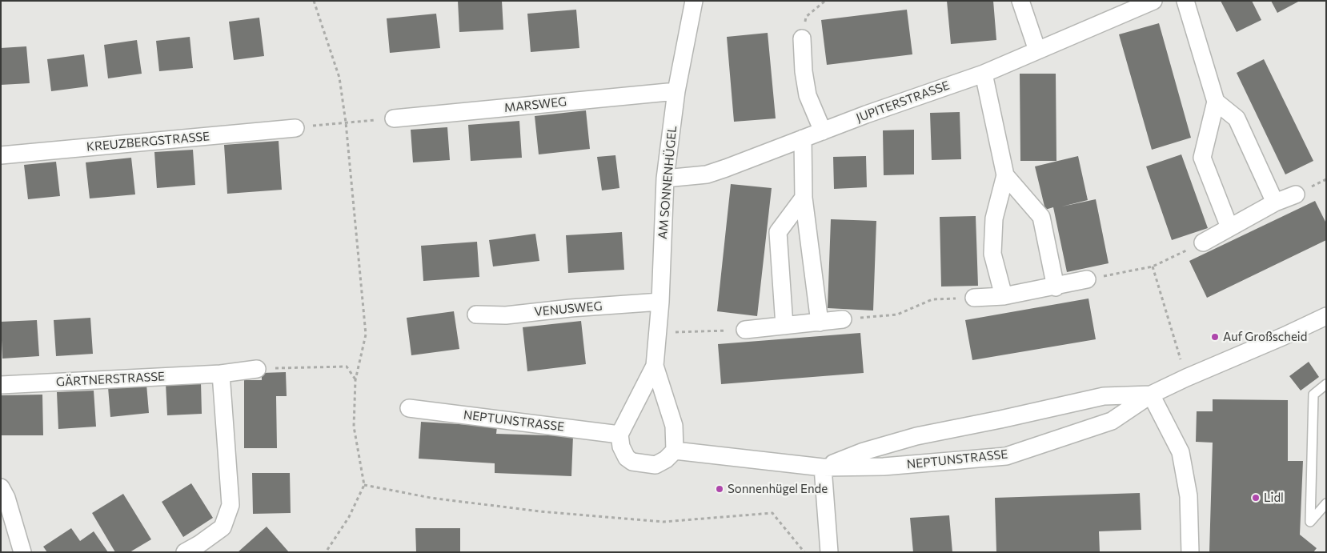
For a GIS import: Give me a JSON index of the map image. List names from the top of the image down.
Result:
{
  "streets": {
    "street": [
      "JUPITERSTRASSE",
      "MARSWEG",
      "KREUZBERGSTRASSE",
      "AM SONNENHÜGEL",
      "VENUSWEG",
      "GÄRTNERSTRASSE",
      "NEPTUNSTRASSE"
    ]
  },
  "crossings": [
    ["JUPITERSTRASSE", "AM SONNENHÜGEL"],
    ["MARSWEG", "AM SONNENHÜGEL"],
    ["AM SONNENHÜGEL", "VENUSWEG"]
  ],
  "places": ["Auf Großscheid", "Sonnenhügel Ende", "Lidl"]
}
